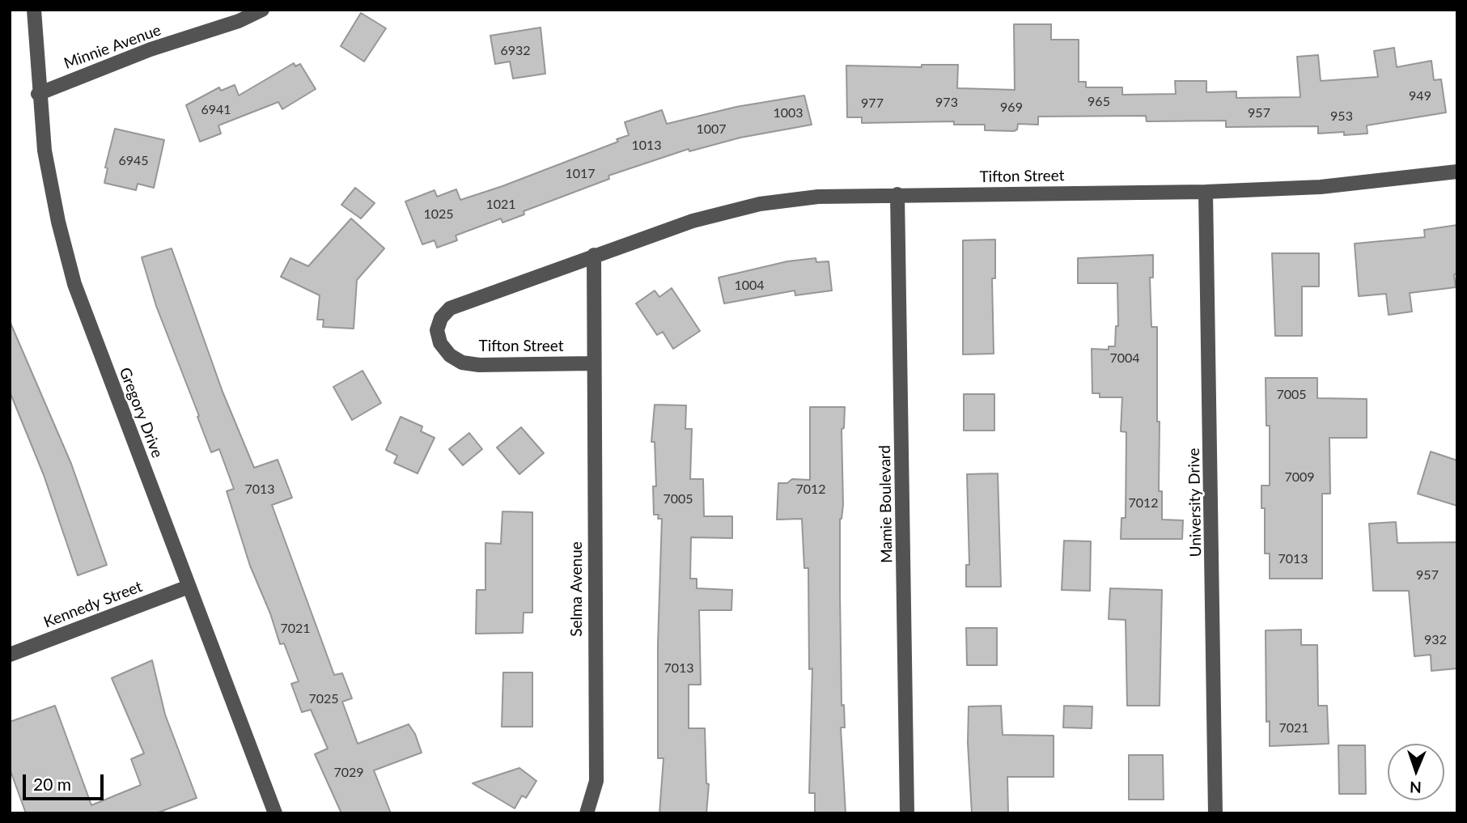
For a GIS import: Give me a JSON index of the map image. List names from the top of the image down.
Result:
{
  "streets": {
    "street": [
      "Minnie Avenue",
      "Tifton Street",
      "Gregory Drive",
      "University Drive",
      "Mamie Boulevard",
      "Selma Avenue",
      "Kennedy Street"
    ]
  },
  "crossings": [
    ["Minnie Avenue", "Gregory Drive"],
    ["Tifton Street", "University Drive"],
    ["Tifton Street", "Mamie Boulevard"],
    ["Tifton Street", "Selma Avenue"],
    ["Gregory Drive", "Kennedy Street"]
  ],
  "house_numbers": [
    "6932",
    "949",
    "965",
    "973",
    "977",
    "969",
    "6941",
    "1003",
    "957",
    "953",
    "1007",
    "1013",
    "6945",
    "1017",
    "1021",
    "1025",
    "1004",
    "7004",
    "7005",
    "7009",
    "7013",
    "7012",
    "7005",
    "7012",
    "7013",
    "957",
    "7021",
    "932",
    "7013",
    "7025",
    "7021",
    "7029"
  ],
  "scale_bar": "20 m",
  "north": "bottom"
}
